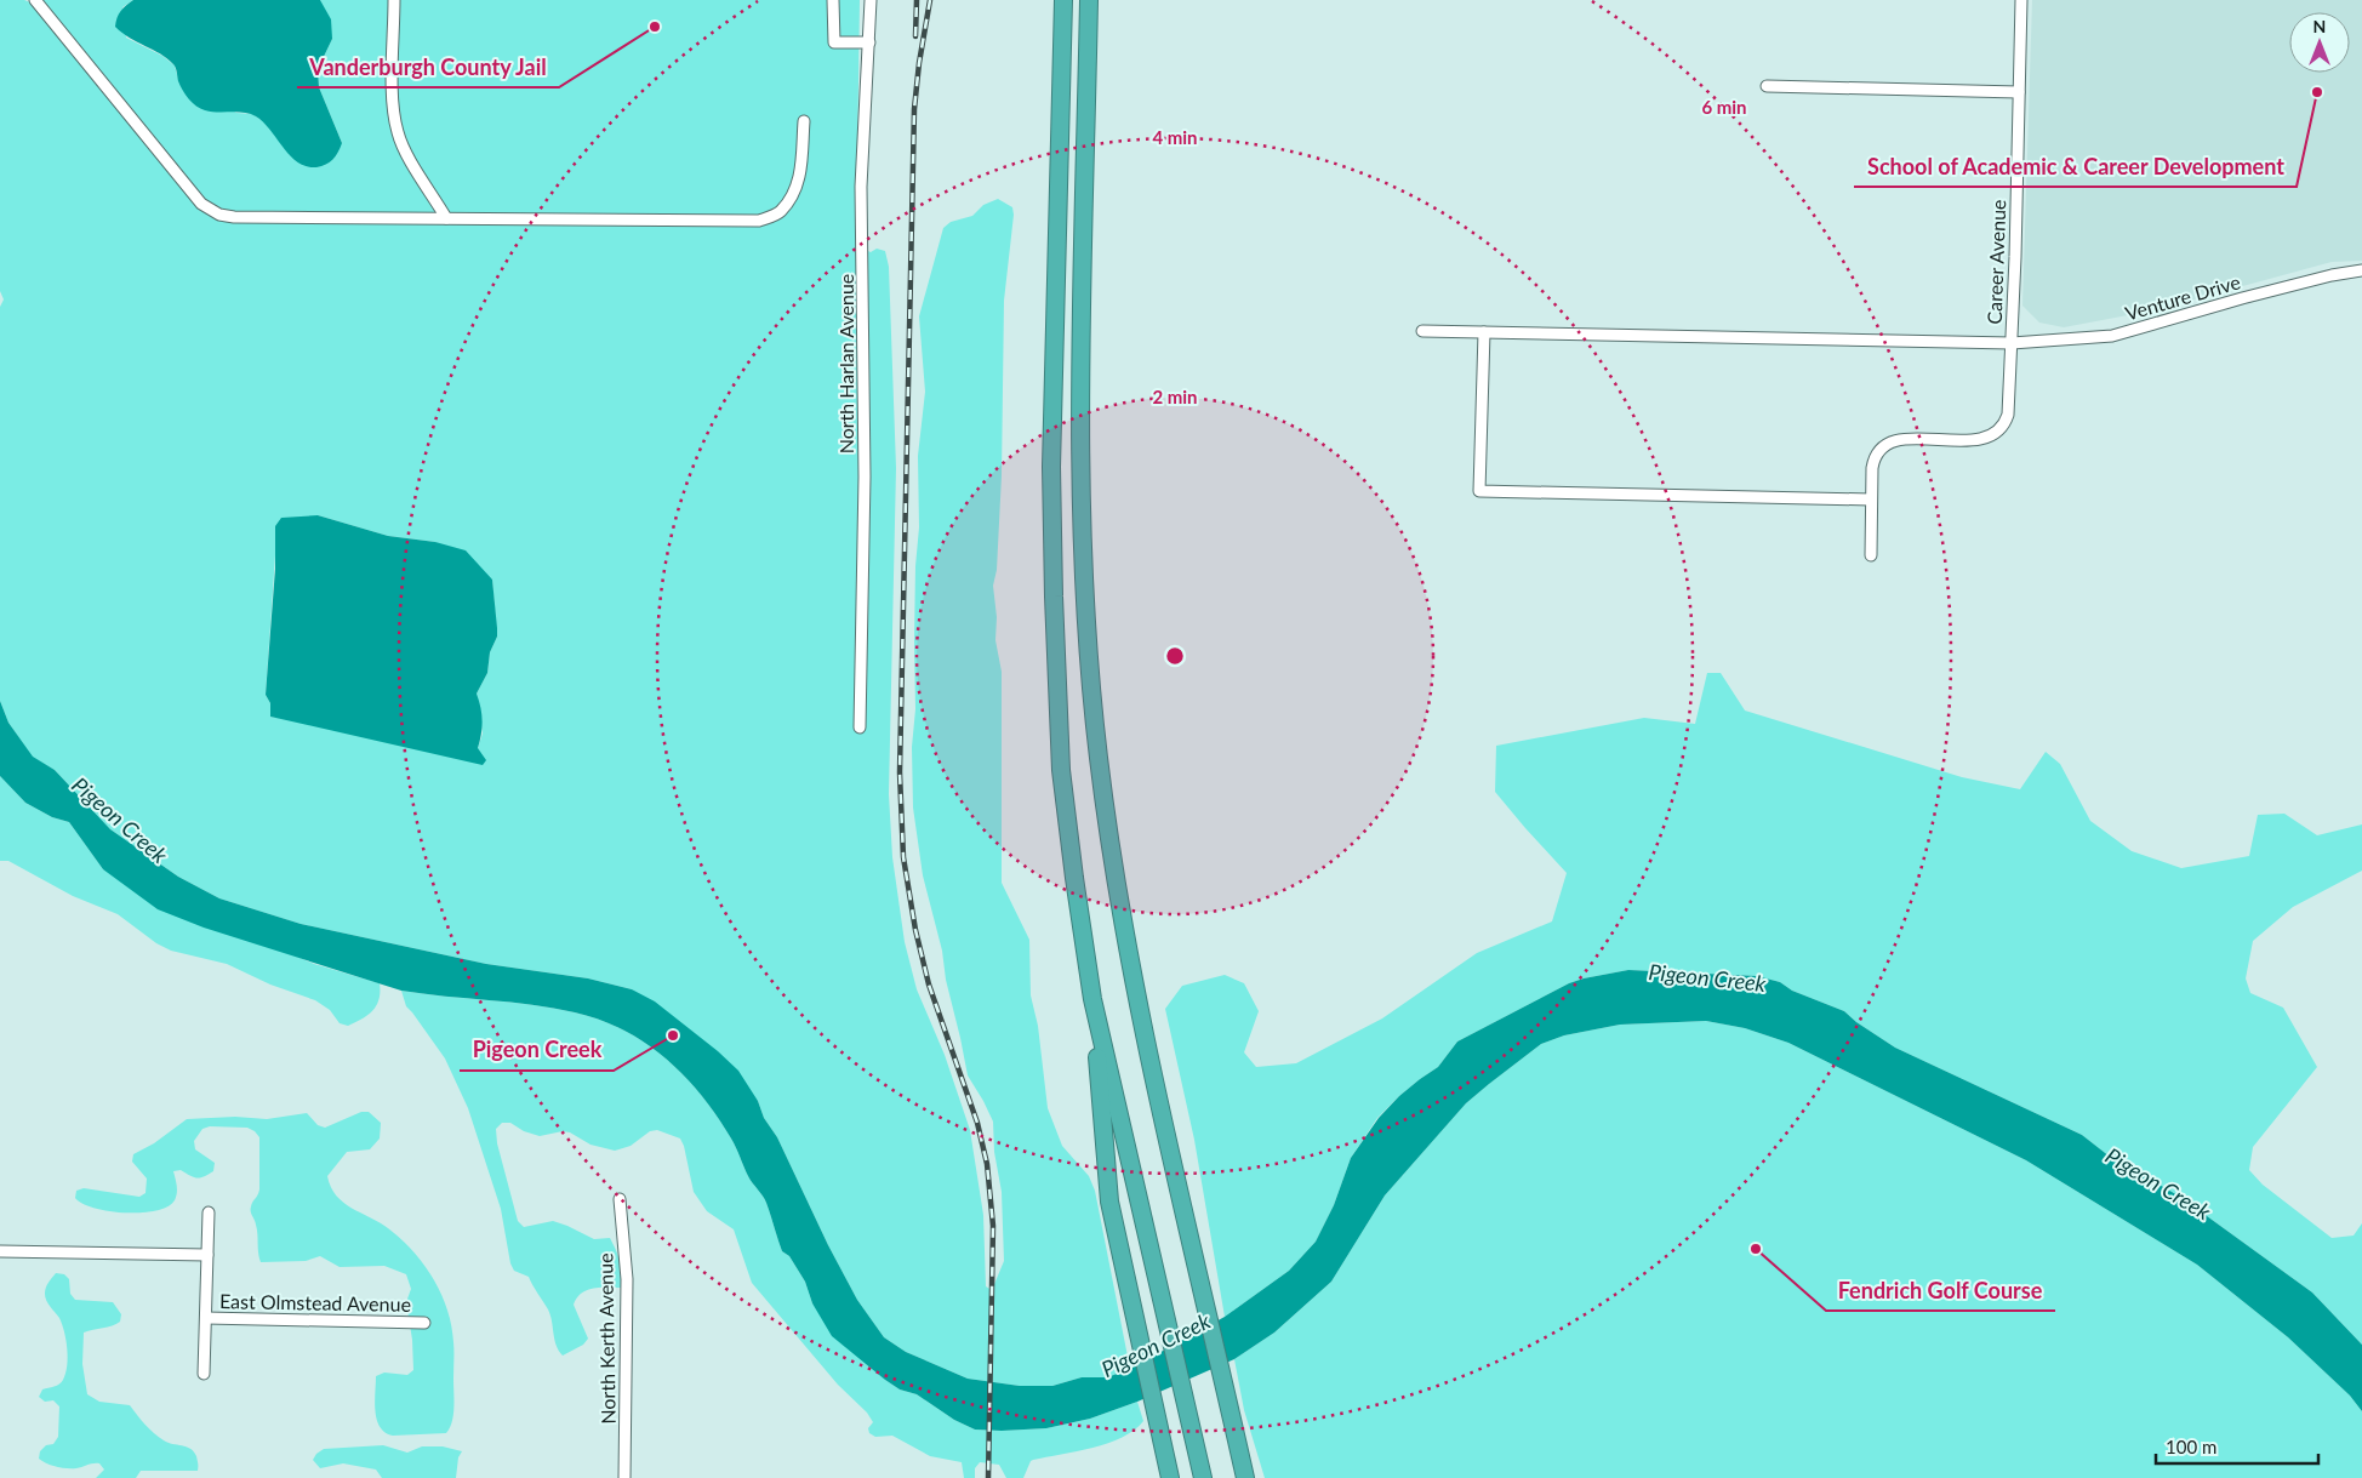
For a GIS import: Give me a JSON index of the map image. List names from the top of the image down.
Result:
{
  "streets": {
    "street": [
      "Career Avenue",
      "Venture Drive",
      "North Harlan Avenue",
      "East Olmstead Avenue",
      "North Kerth Avenue"
    ]
  },
  "crossings": [
    ["Career Avenue", "Venture Drive"]
  ],
  "water": ["Pigeon Creek"],
  "places": [
    "Vanderburgh County Jail",
    "School of Academic & Career Development",
    "Pigeon Creek",
    "Fendrich Golf Course"
  ],
  "scale_bar": "100 m",
  "north": "top",
  "rings": ["6 min", "4 min", "2 min"]
}
